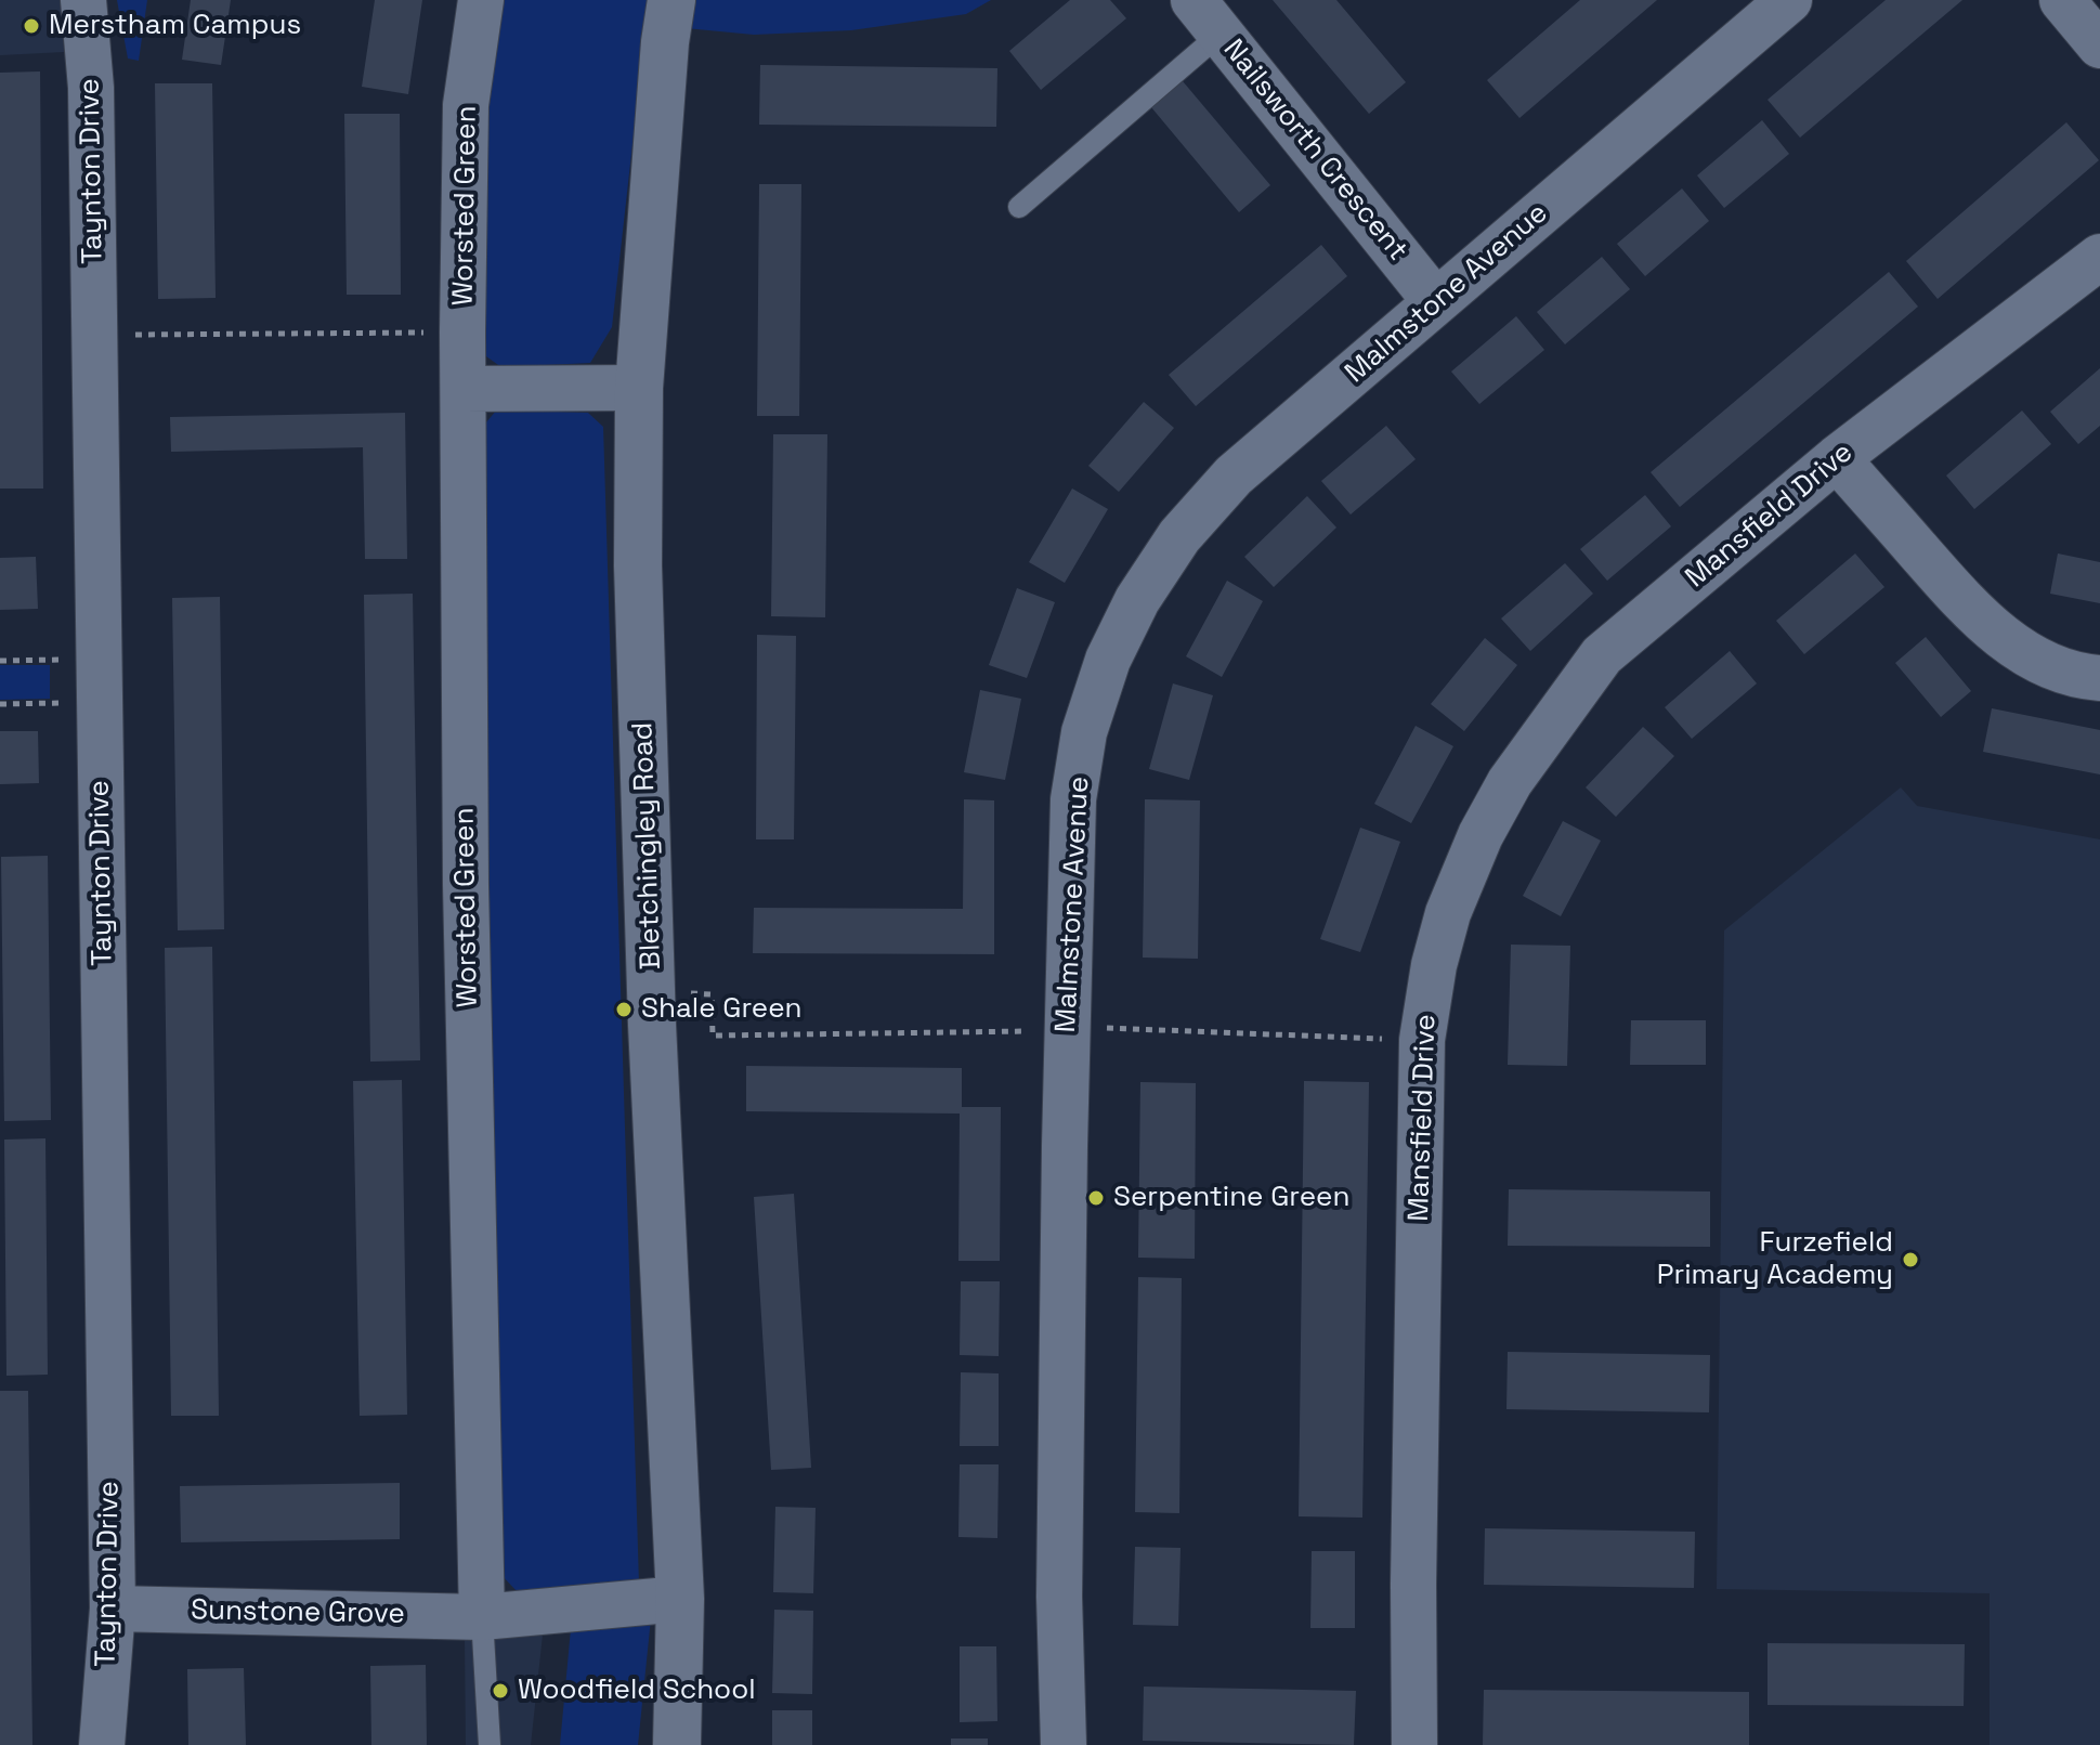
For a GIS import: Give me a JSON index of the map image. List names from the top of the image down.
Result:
{
  "streets": {
    "street": [
      "Nailsworth Crescent",
      "Taynton Drive",
      "Worsted Green",
      "Malmstone Avenue",
      "Mansfield Drive",
      "Bletchingley Road",
      "Sunstone Grove"
    ]
  },
  "crossings": [
    ["Nailsworth Crescent", "Malmstone Avenue"],
    ["Taynton Drive", "Sunstone Grove"],
    ["Worsted Green", "Sunstone Grove"]
  ],
  "places": [
    "Merstham Campus",
    "Shale Green",
    "Serpentine Green",
    "Furzefield Primary Academy",
    "Woodfield School"
  ]
}
